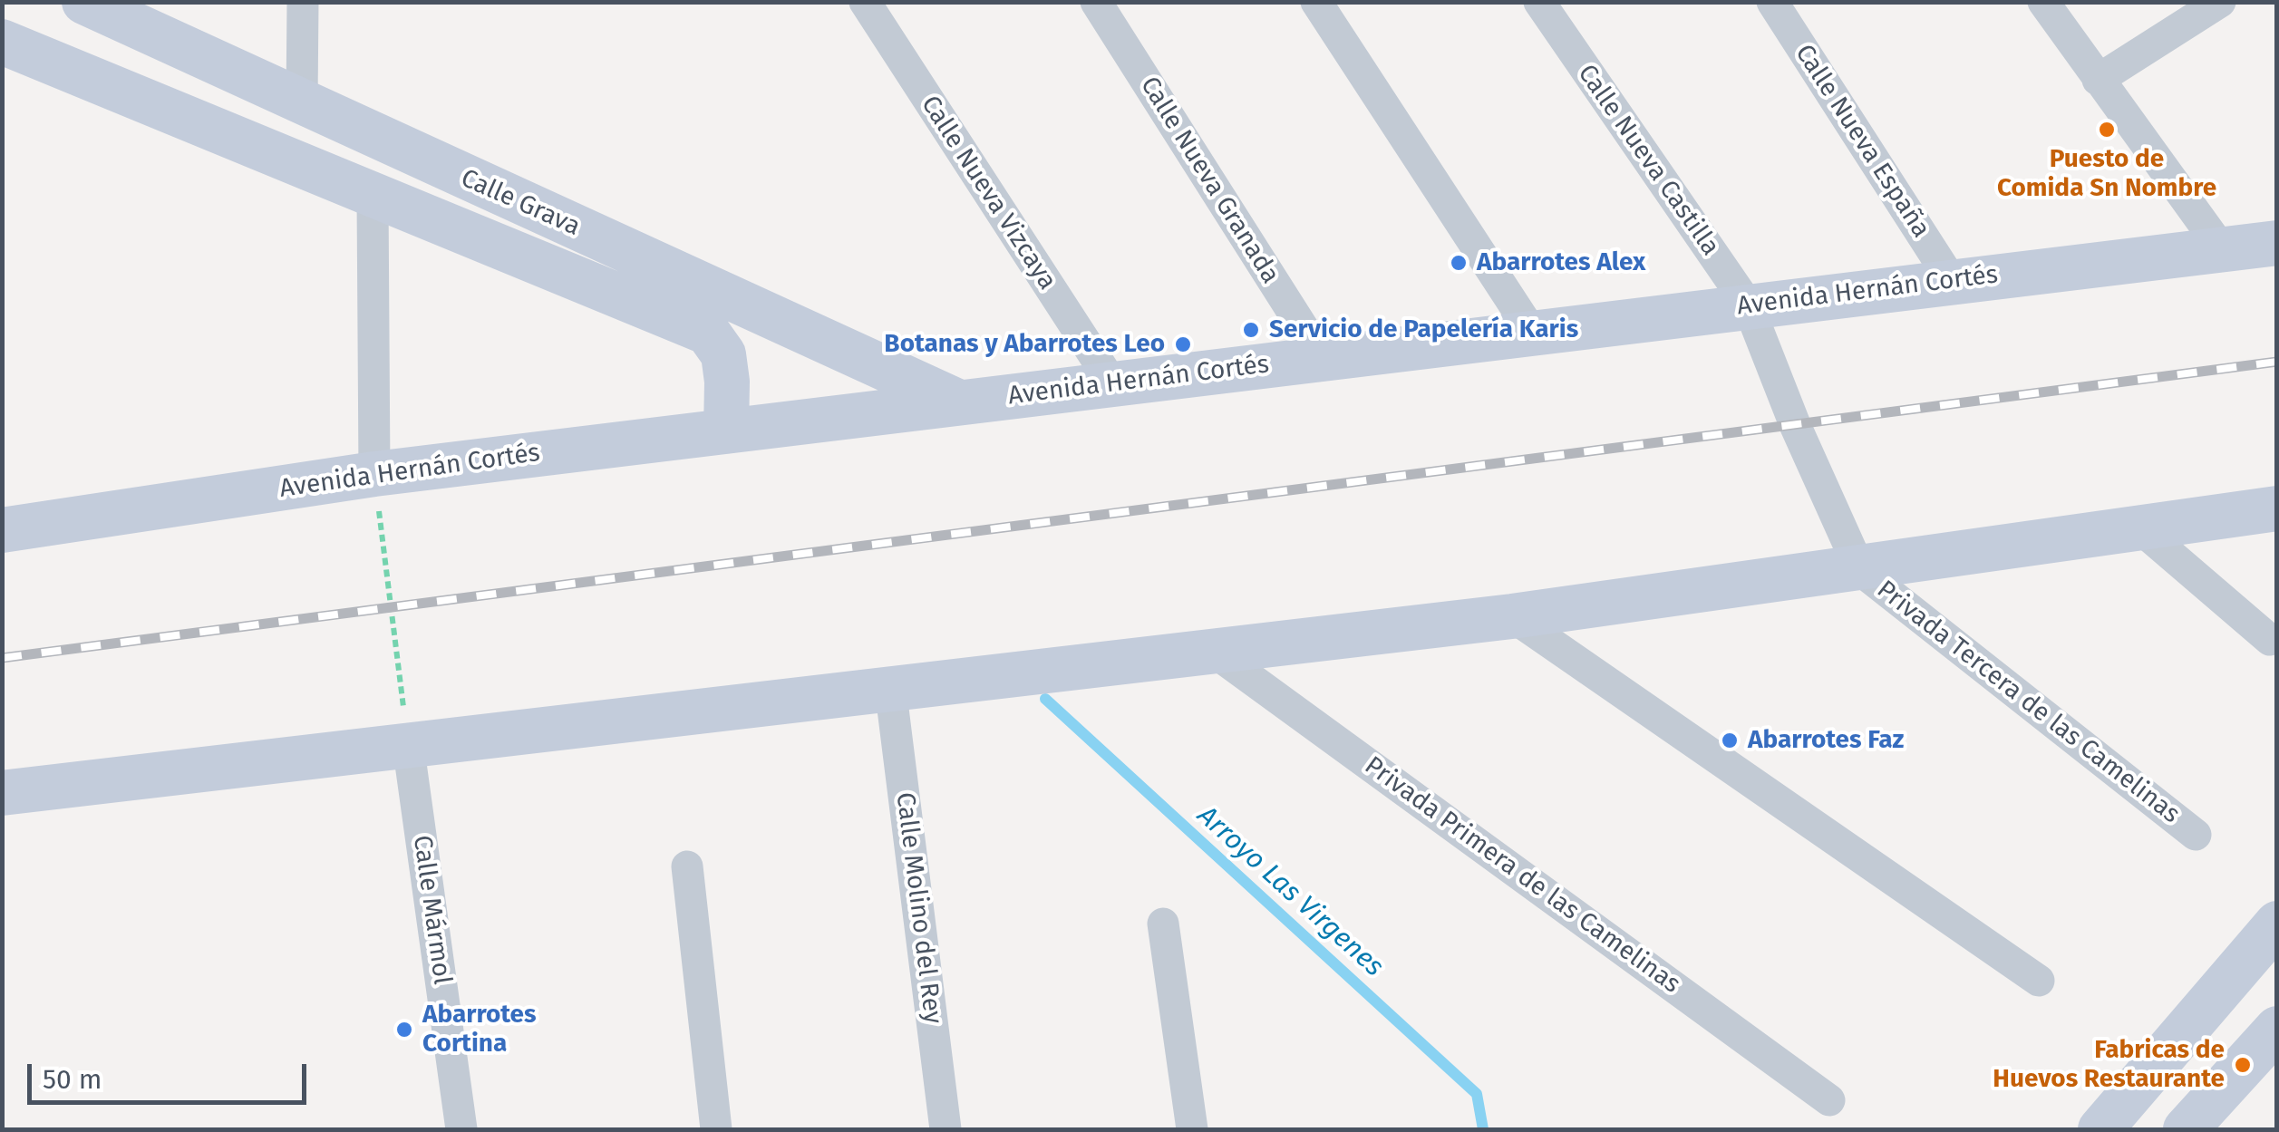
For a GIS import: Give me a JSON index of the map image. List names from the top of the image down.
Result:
{
  "streets": {
    "main road": ["Calle Grava", "Avenida Hernán Cortés"],
    "street": [
      "Calle Nueva España",
      "Calle Nueva Castilla",
      "Calle Nueva Granada",
      "Calle Nueva Vizcaya",
      "Privada Tercera de las Camelinas",
      "Privada Primera de las Camelinas",
      "Calle Molino del Rey",
      "Calle Mármol"
    ]
  },
  "crossings": [
    ["Calle Nueva España", "Avenida Hernán Cortés"],
    ["Calle Nueva Castilla", "Avenida Hernán Cortés"],
    ["Calle Nueva Castilla", "Privada Tercera de las Camelinas"],
    ["Calle Nueva Granada", "Avenida Hernán Cortés"],
    ["Calle Nueva Vizcaya", "Avenida Hernán Cortés"],
    ["Calle Grava", "Avenida Hernán Cortés"]
  ],
  "water": ["Arroyo Las Virgenes"],
  "places": [
    "Puesto de Comida Sn Nombre",
    "Abarrotes Alex",
    "Servicio de Papelería Karis",
    "Botanas y Abarrotes Leo",
    "Abarrotes Faz",
    "Abarrotes Cortina",
    "Fabricas de Huevos Restaurante"
  ],
  "scale_bar": "50 m"
}
